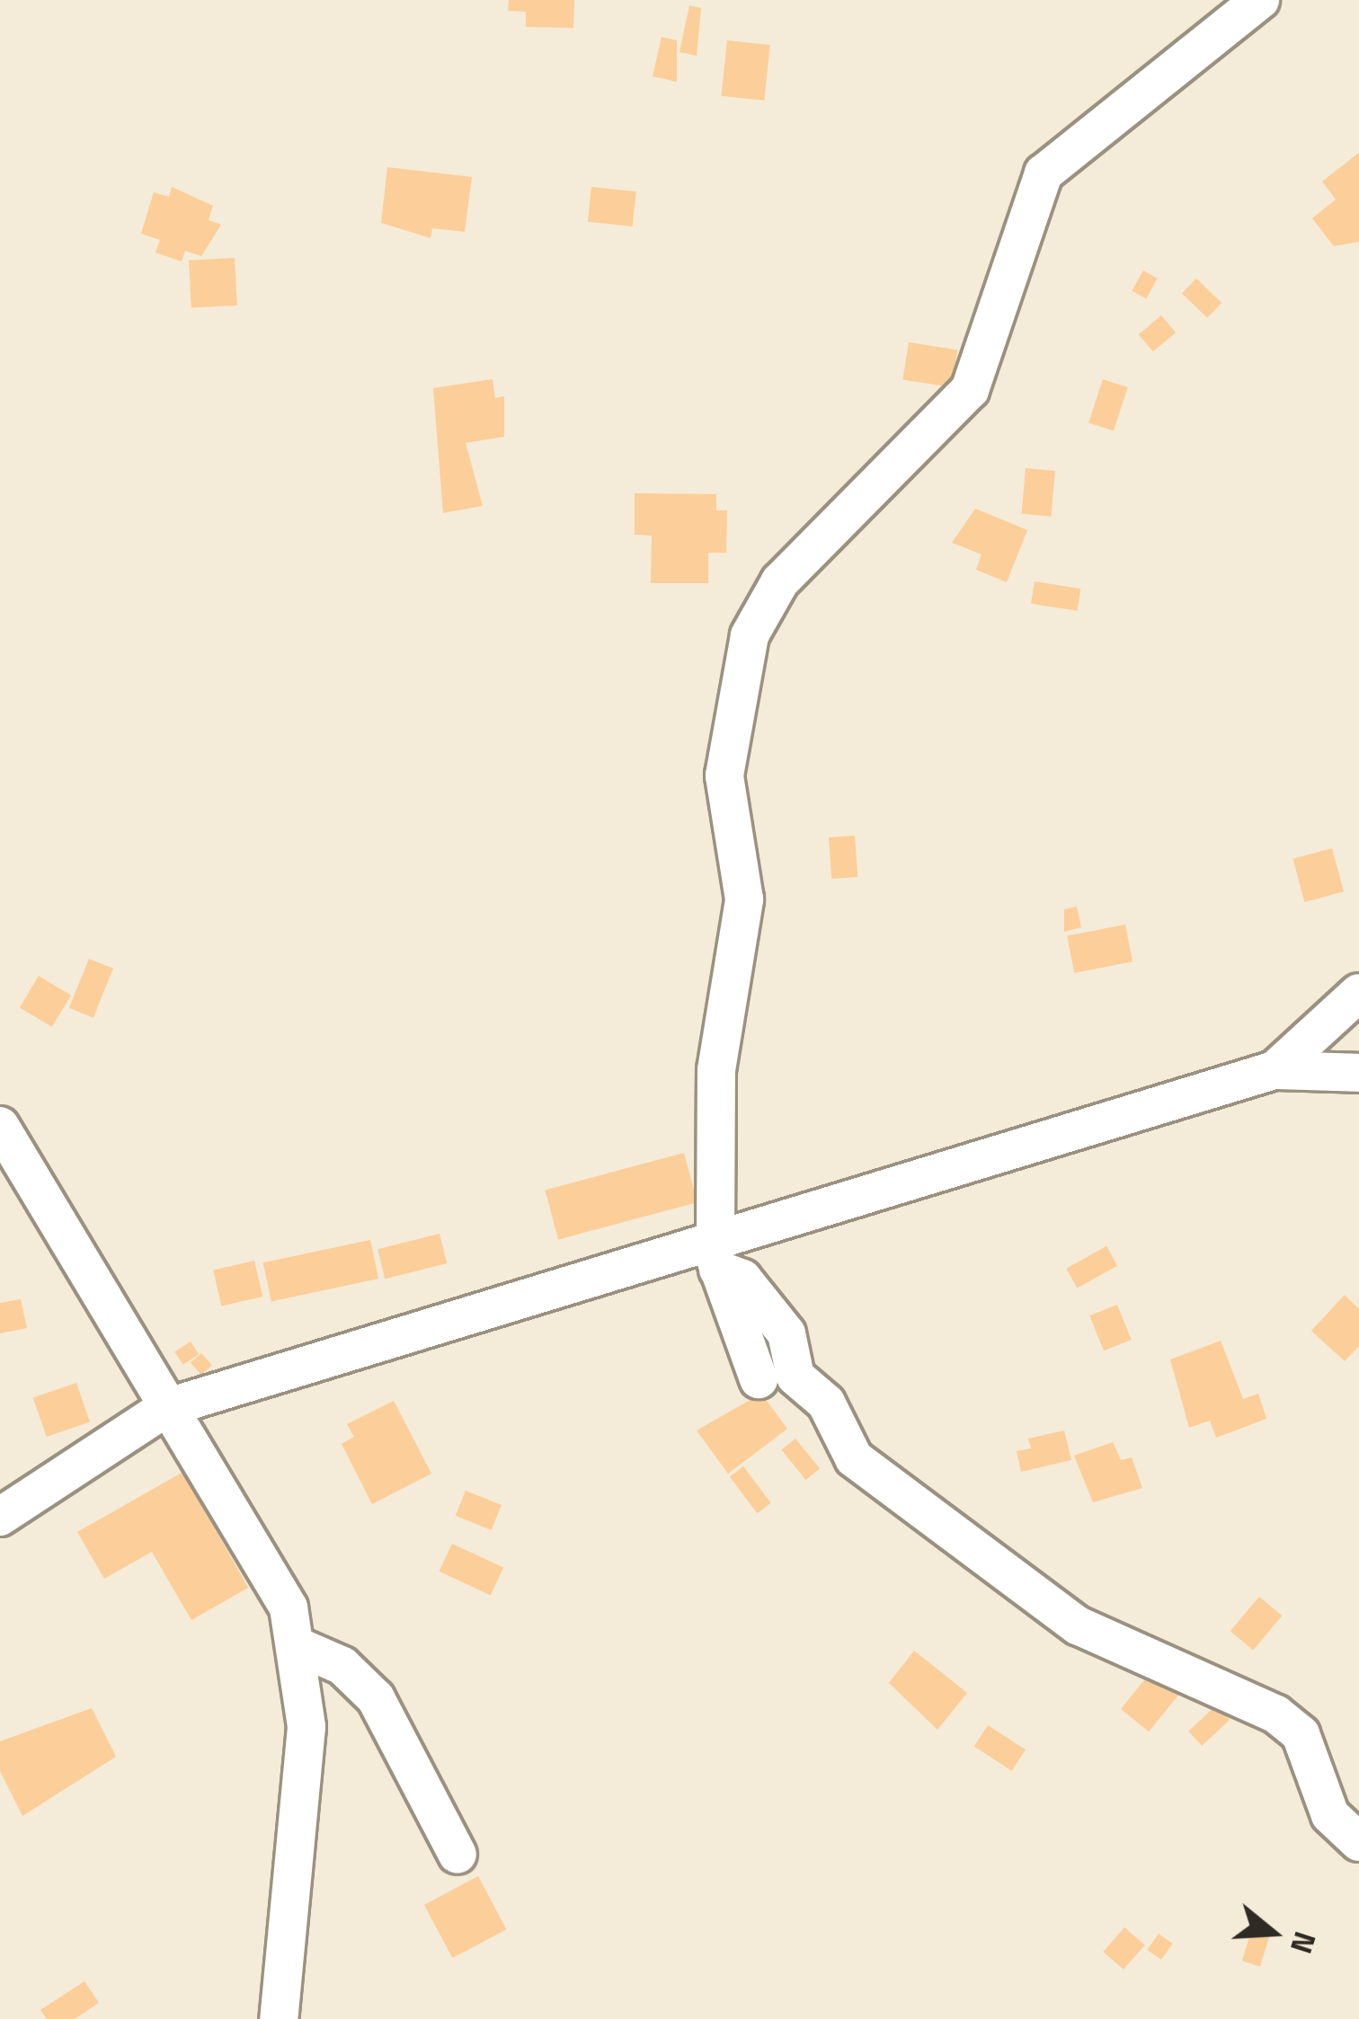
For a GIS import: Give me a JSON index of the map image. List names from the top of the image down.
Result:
{
  "north": "right"
}
